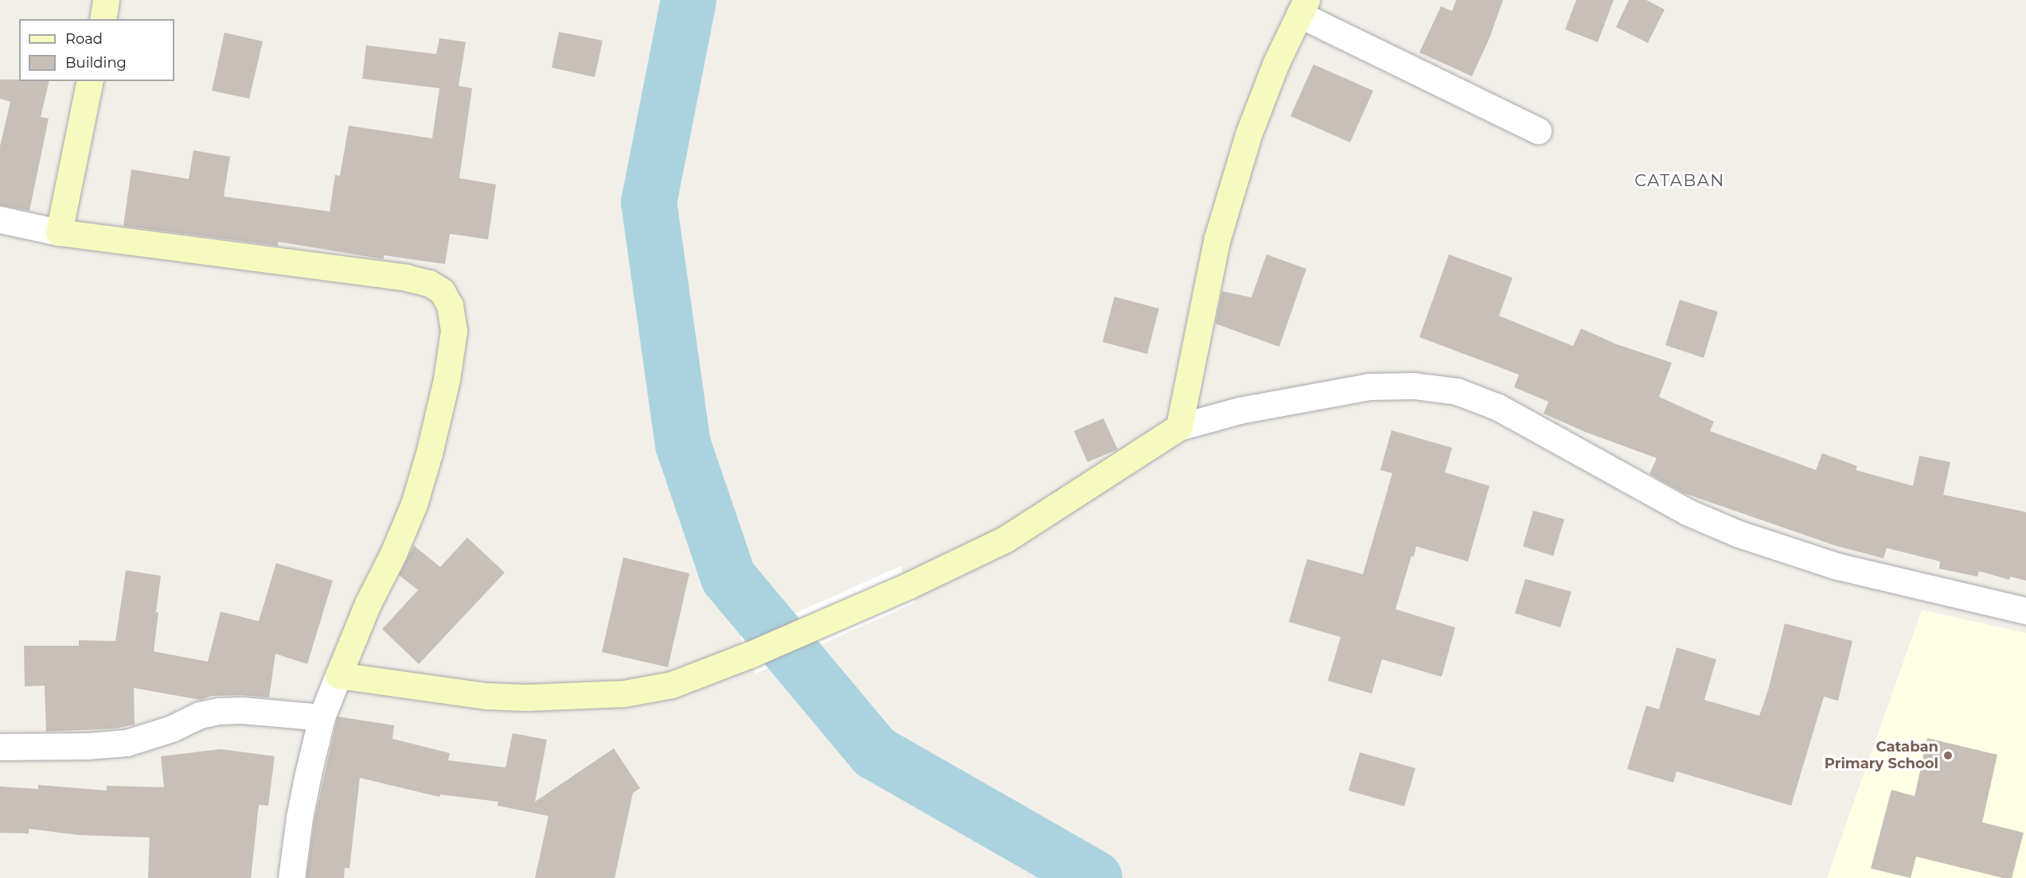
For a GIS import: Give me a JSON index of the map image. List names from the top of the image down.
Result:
{
  "districts": ["CATABAN"],
  "places": ["Cataban Primary School"],
  "legend": ["Road", "Building"]
}
